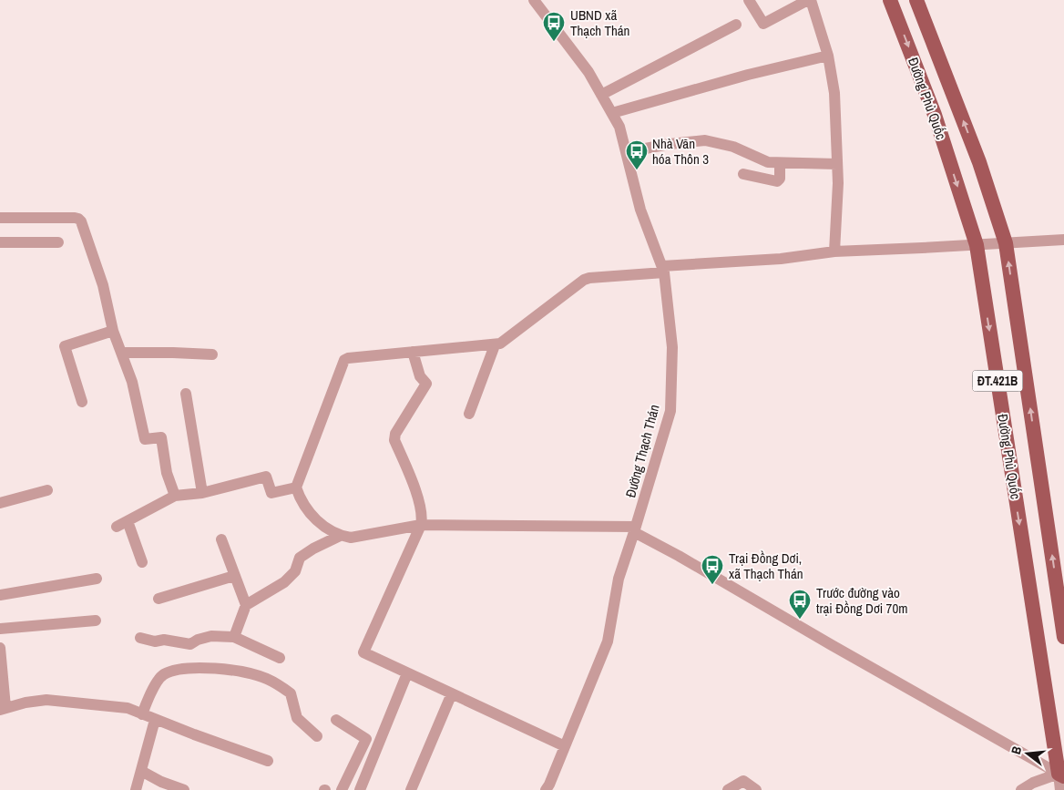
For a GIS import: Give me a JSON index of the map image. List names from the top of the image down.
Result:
{
  "streets": {
    "main road": ["Đường Phủ Quốc", "ĐT.421B"],
    "street": ["Đường Thạch Thán"]
  },
  "places": {
    "bus stop": [
      "UBND xã Thạch Thán",
      "Nhà Văn hóa Thôn 3",
      "Trại Đồng Dơi, xã Thạch Thán",
      "Trước đường vào trại Đồng Dơi 70m"
    ]
  },
  "north": "left"
}
